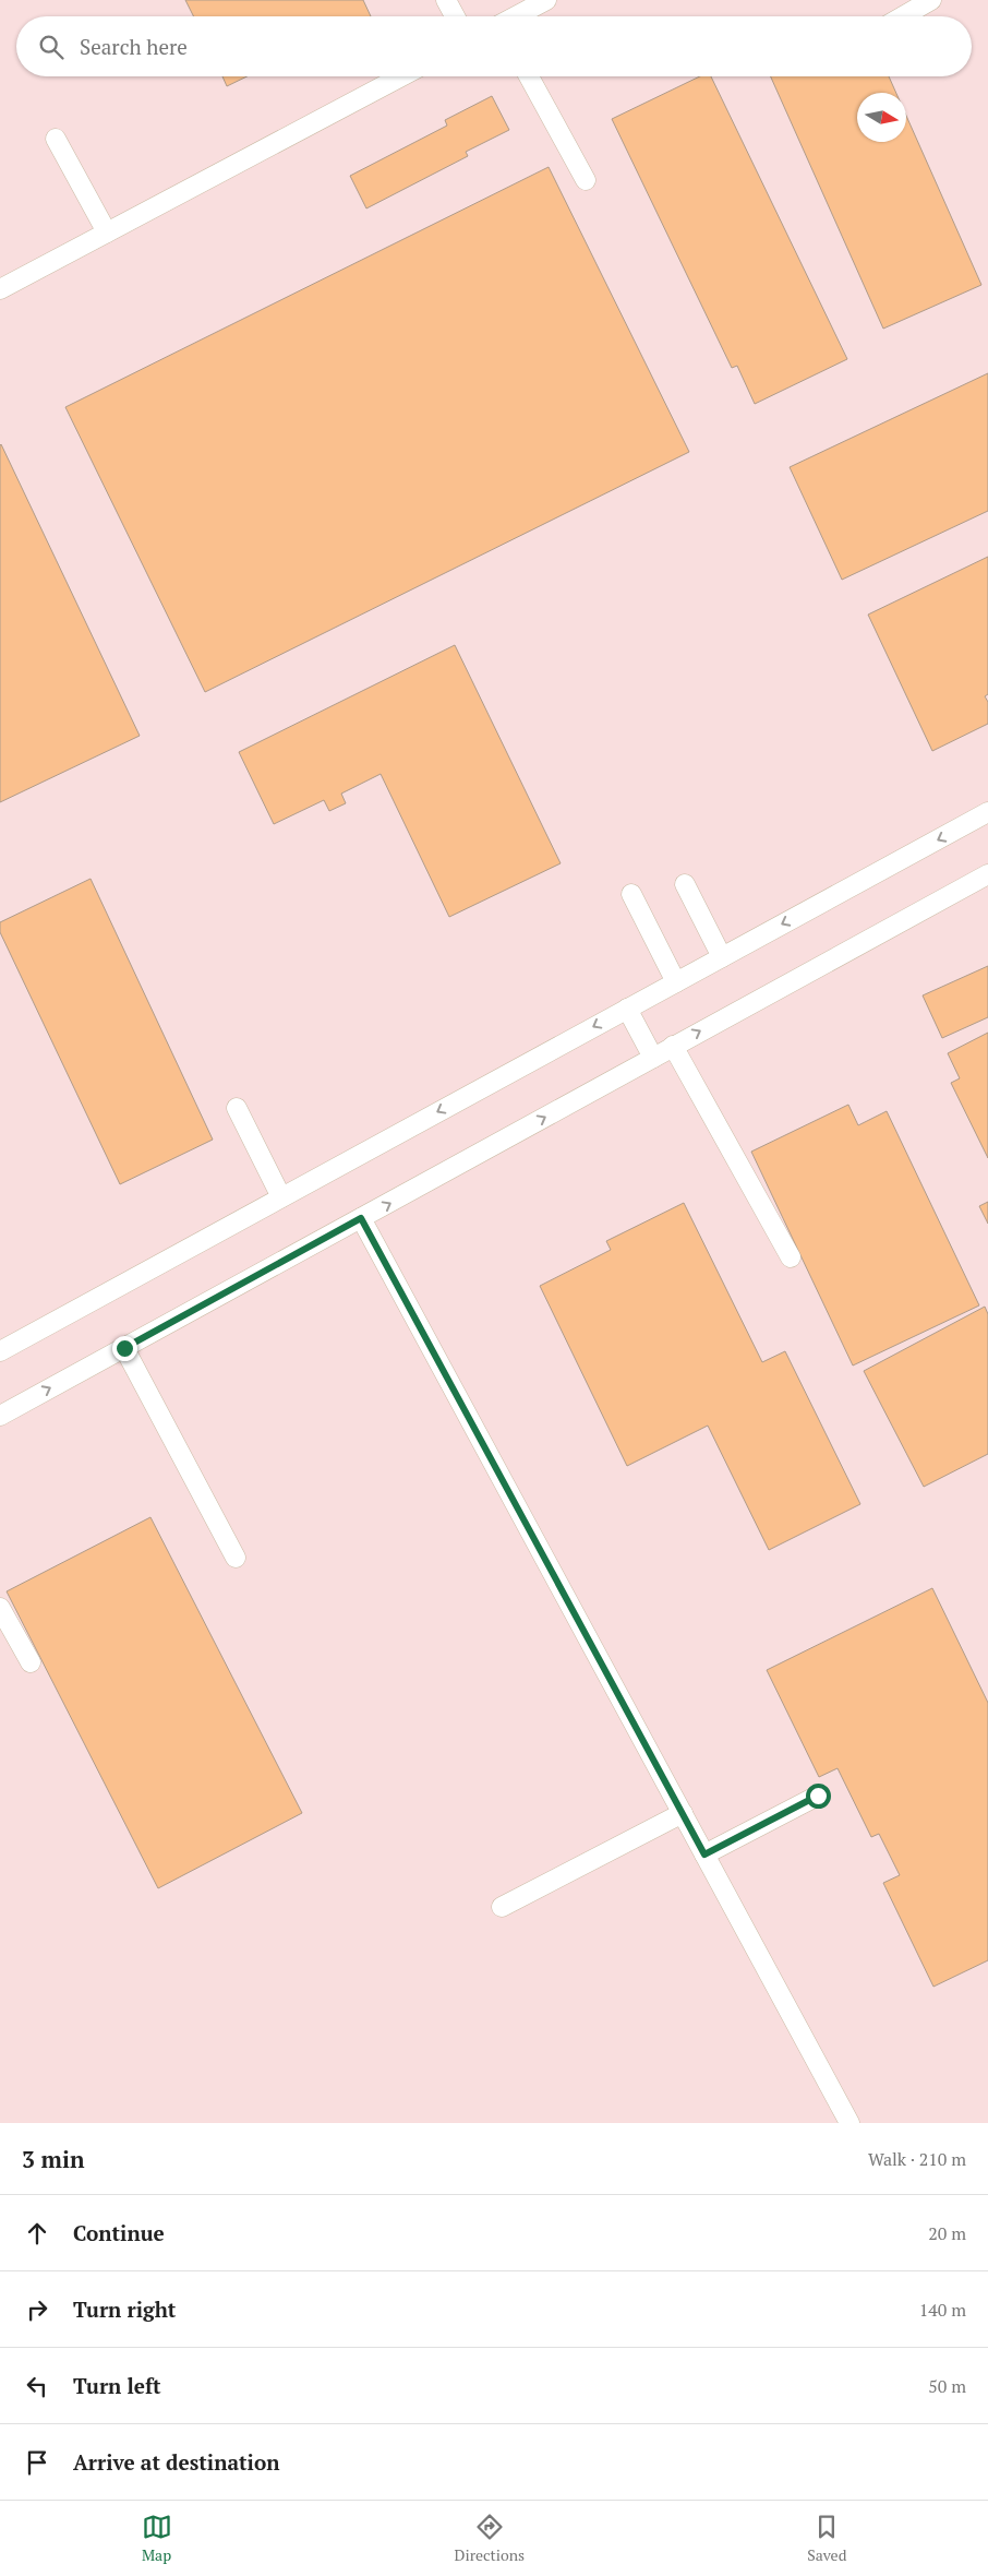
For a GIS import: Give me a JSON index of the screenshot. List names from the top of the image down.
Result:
{
  "north": "right",
  "page": {
    "search": "Search here",
    "heading": ["3 min", "Walk · 210 m"],
    "list": [
      ["Continue", "20 m"],
      ["Turn right", "140 m"],
      ["Turn left", "50 m"],
      "Arrive at destination"
    ],
    "nav": ["Map", "Directions", "Saved"]
  }
}
